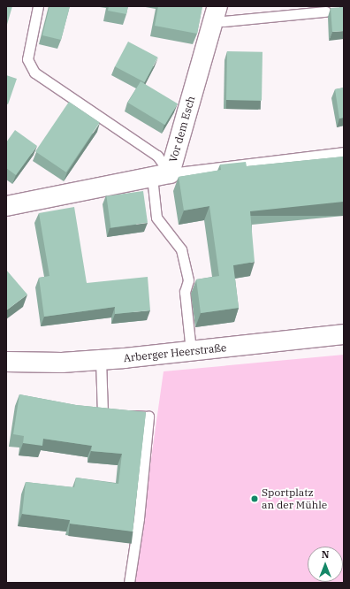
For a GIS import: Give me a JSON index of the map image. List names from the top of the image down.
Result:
{
  "streets": {
    "main road": ["Vor dem Esch", "Arberger Heerstraße"]
  },
  "places": ["Sportplatz an der Mühle"],
  "north": "top"
}
